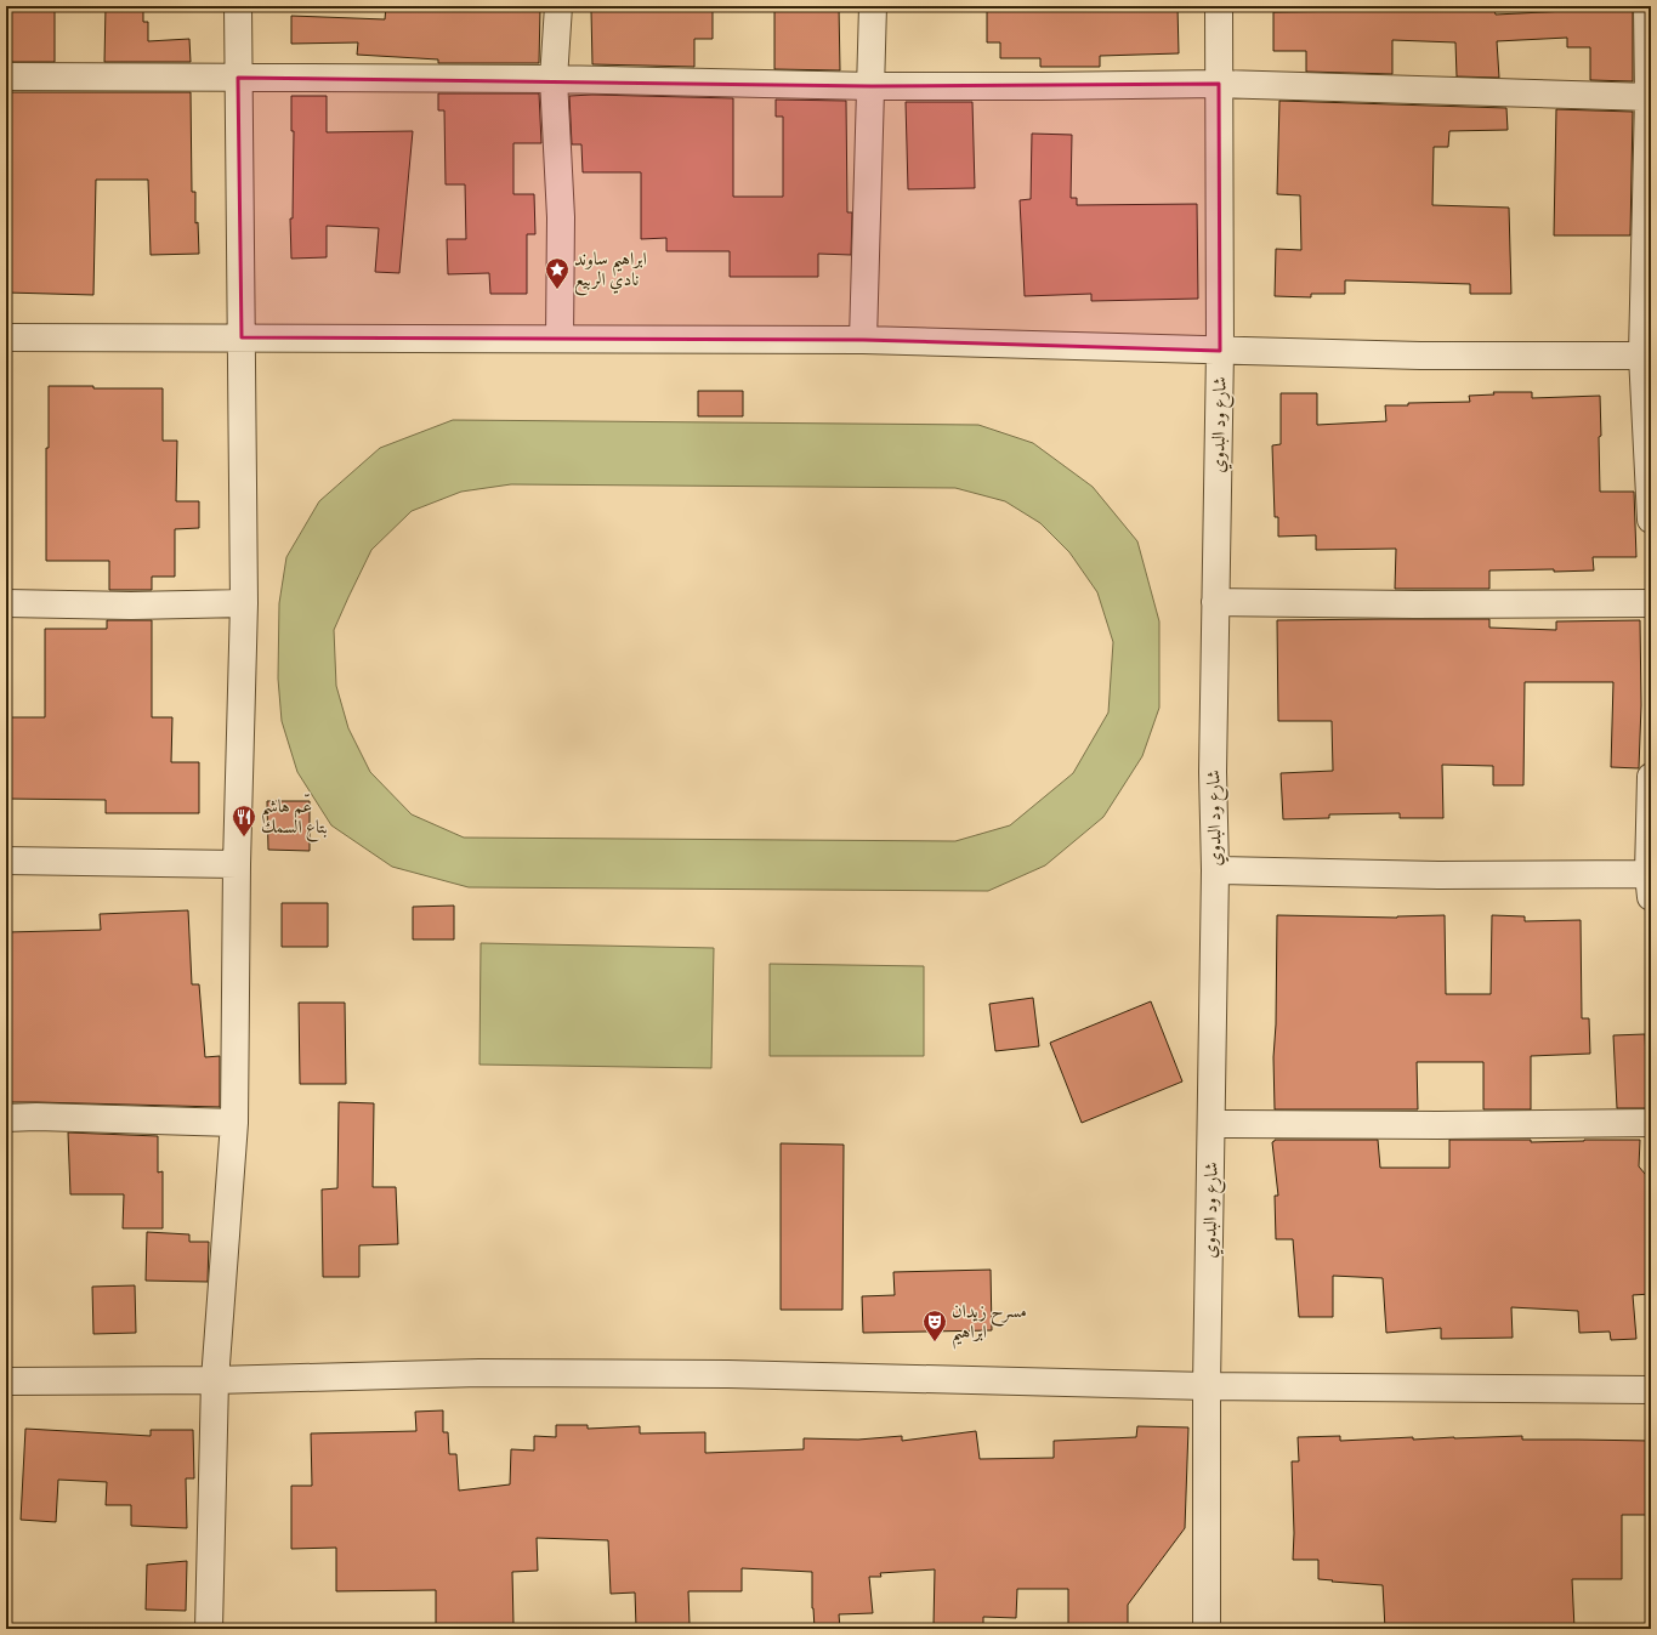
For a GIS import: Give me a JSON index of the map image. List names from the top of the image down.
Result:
{
  "streets": {
    "street": ["شارع ود البدوي"]
  },
  "places": {
    "place": ["ابراهيم ساوند نادي الربيع"],
    "restaurant": ["عّم هاشم بتاع السمك"],
    "theatre": ["مسرح زيدان ابراهيم"]
  }
}
